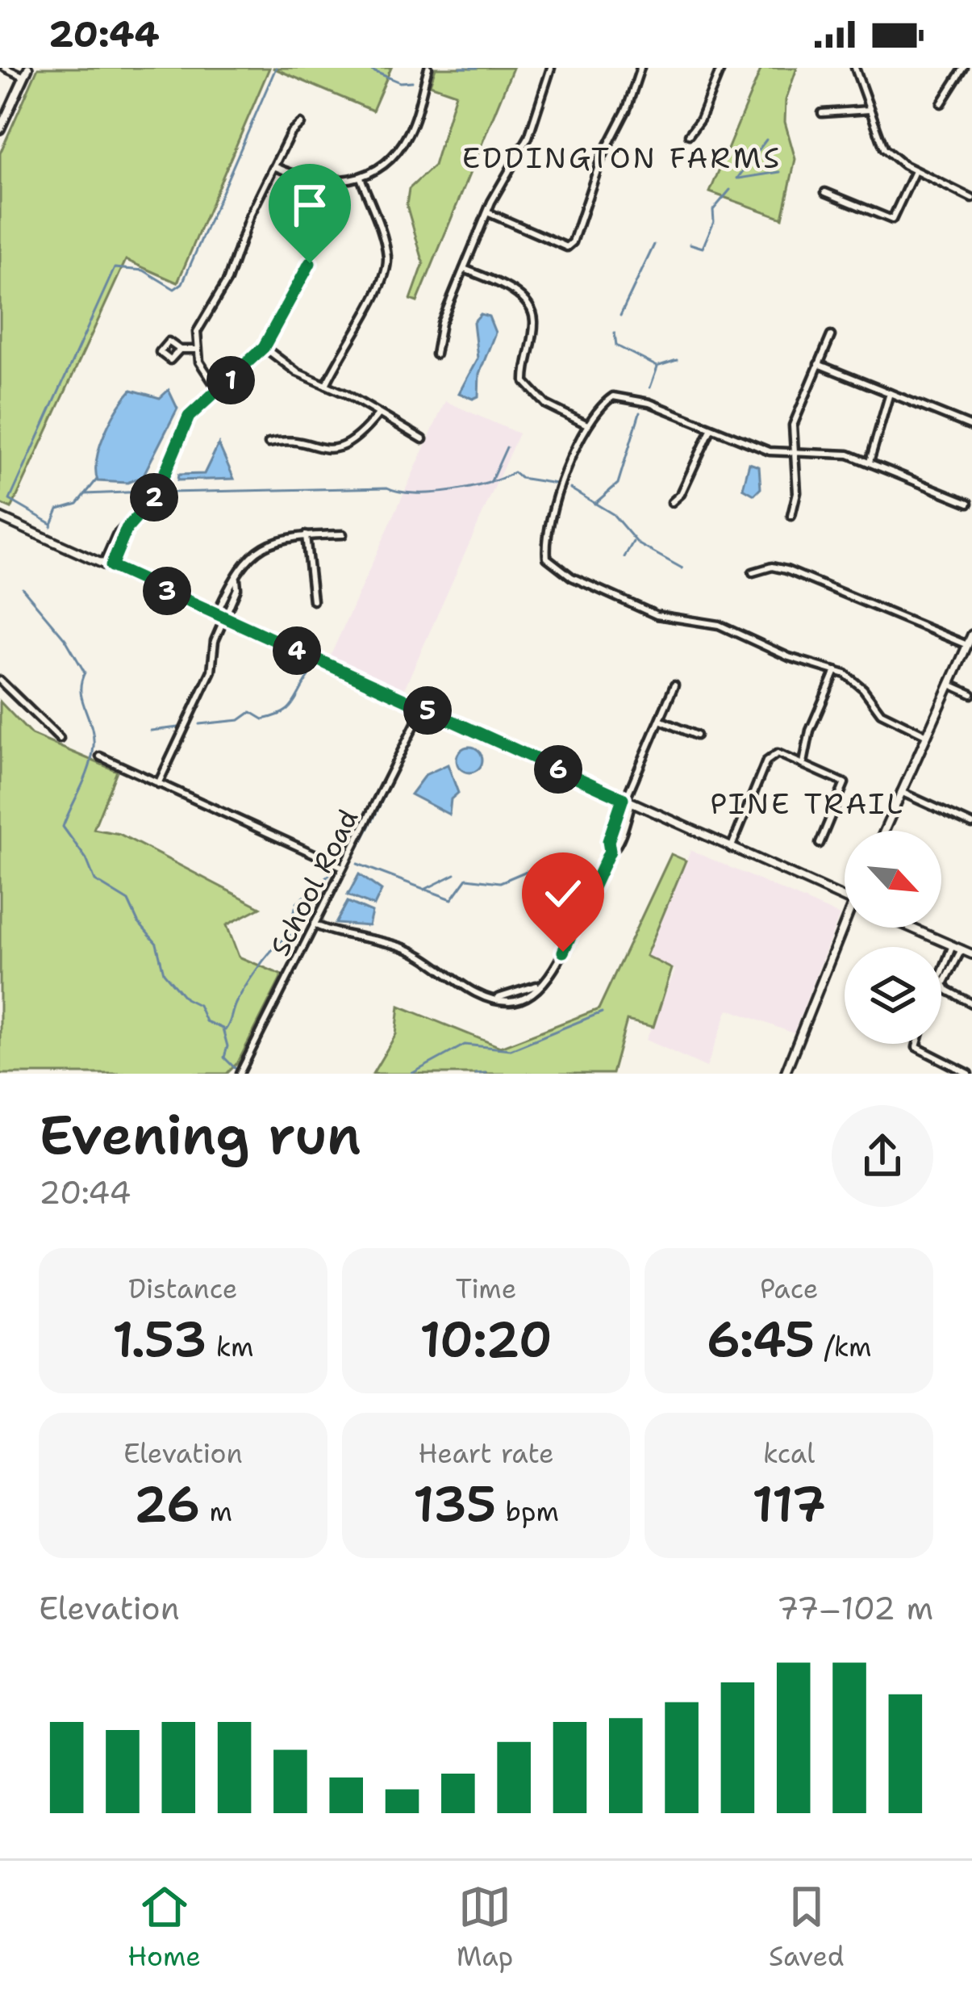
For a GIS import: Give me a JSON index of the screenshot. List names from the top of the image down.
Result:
{
  "streets": {
    "street": ["School Road"]
  },
  "districts": ["EDDINGTON FARMS", "PINE TRAIL"],
  "north": "bottom right",
  "page": {
    "status": "20:44",
    "pins": [
      "1",
      "2",
      "3",
      "4",
      "5",
      "6"
    ],
    "heading": ["Evening run", "20:44"],
    "stats": [
      ["Distance", "1.53 km"],
      ["Time", "10:20"],
      ["Pace", "6:45 /km"],
      ["Elevation", "26 m"],
      ["Heart rate", "135 bpm"],
      ["kcal", "117"]
    ],
    "chart": ["Elevation", "77–102 m"],
    "tabs": ["Home", "Map", "Saved"]
  }
}
